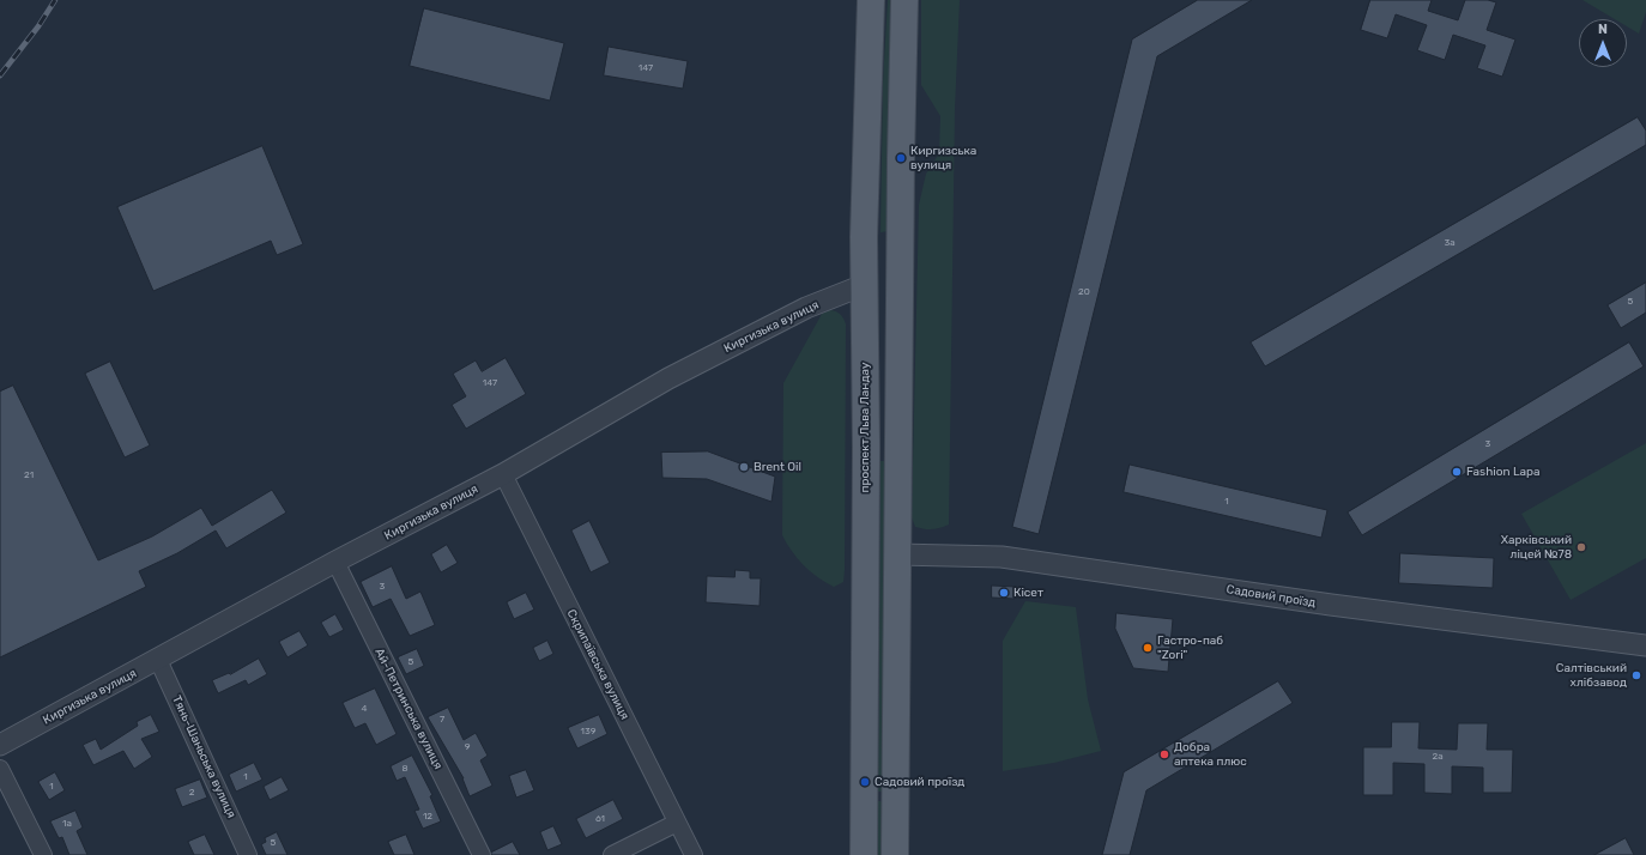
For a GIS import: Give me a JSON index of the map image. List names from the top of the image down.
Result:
{
  "streets": {
    "main road": ["проспект Льва Ландау"],
    "street": [
      "Киргизька вулиця",
      "Садовий проїзд",
      "Скрипаївська вулиця",
      "Ай-Петринська вулиця",
      "Тянь-Шаньська вулиця"
    ]
  },
  "crossings": [
    ["Киргизька вулиця", "проспект Льва Ландау"],
    ["Киргизька вулиця", "Скрипаївська вулиця"],
    ["Киргизька вулиця", "Ай-Петринська вулиця"],
    ["Киргизька вулиця", "Тянь-Шаньська вулиця"]
  ],
  "places": [
    "Киргизська вулиця",
    "Brent Oil",
    "Fashion Lapa",
    "Харківський ліцей №78",
    "Кісет",
    "Гастро-паб \"Zori\"",
    "Салтівський хлібзавод",
    "Добра аптека плюс",
    "Садовий проїзд"
  ],
  "house_numbers": [
    "147",
    "3а",
    "20",
    "5",
    "147",
    "3",
    "21",
    "1",
    "3",
    "5",
    "4",
    "7",
    "139",
    "9",
    "2а",
    "8",
    "1",
    "1",
    "2",
    "12",
    "61",
    "1а",
    "5"
  ],
  "north": "top"
}
